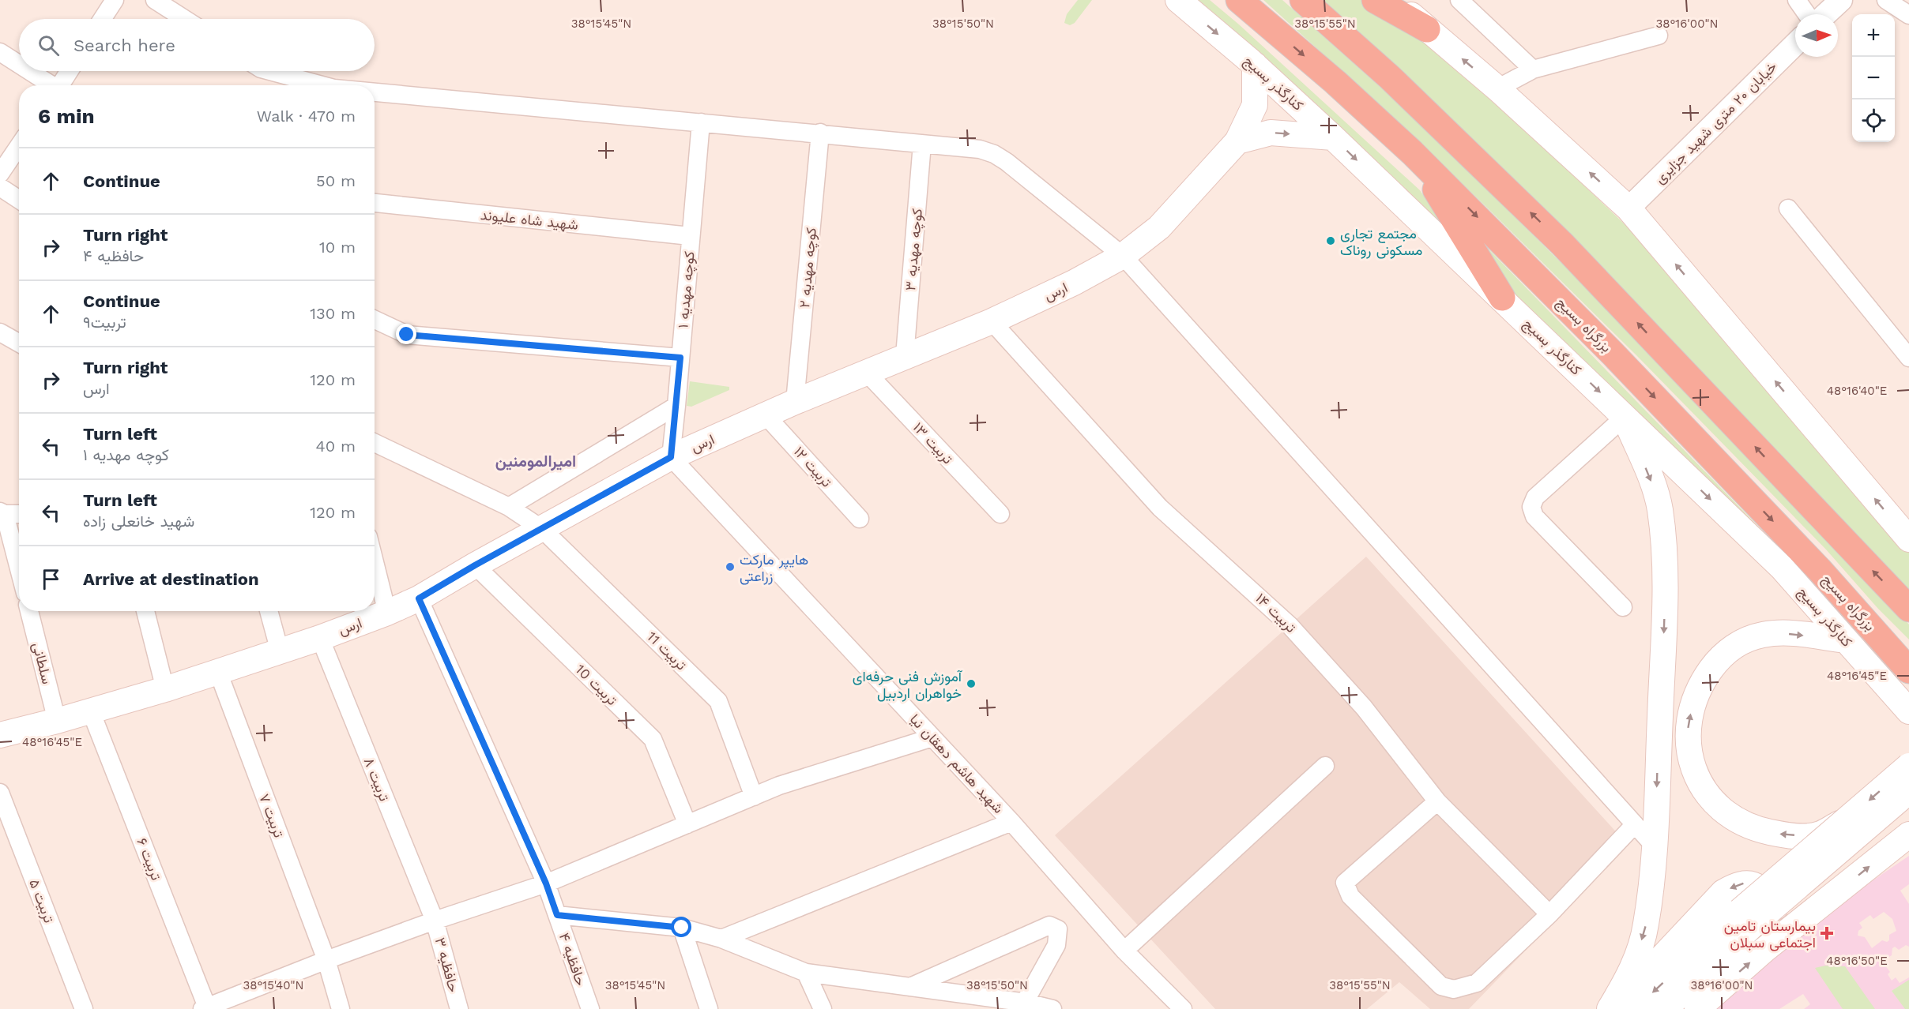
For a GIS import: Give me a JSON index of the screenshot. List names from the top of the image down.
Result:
{
  "streets": {
    "highway": ["بزرگراه بسیج"],
    "main road": ["کنارگذر بسیج", "ارس"],
    "street": [
      "خیابان ۲۰ متری شهید جزایری",
      "شهید شاه علیوند",
      "کوچه مهدیه ۳",
      "کوچه مهدیه ۲",
      "کوچه مهدیه ۱",
      "تربیت ۱۳",
      "تربیت ۱۲",
      "تربیت ۱۴",
      "تربیت 11",
      "سلطانی",
      "تربیت 10",
      "شهید هاشم دهقان نیا",
      "تربیت ۸",
      "تربیت ۷",
      "تربیت ۶",
      "تربیت ۵",
      "حافظیه ۴",
      "حافظیه ۳"
    ]
  },
  "crossings": [
    ["کنارگذر بسیج", "ارس"],
    ["شهید شاه علیوند", "کوچه مهدیه ۱"],
    ["کوچه مهدیه ۳", "ارس"],
    ["کوچه مهدیه ۲", "ارس"],
    ["کوچه مهدیه ۱", "ارس"],
    ["کوچه مهدیه ۱", "شهید هاشم دهقان نیا"],
    ["ارس", "تربیت ۱۳"],
    ["ارس", "تربیت ۱۲"],
    ["ارس", "تربیت ۱۴"],
    ["ارس", "تربیت 11"],
    ["ارس", "سلطانی"],
    ["ارس", "تربیت 10"],
    ["ارس", "شهید هاشم دهقان نیا"],
    ["ارس", "تربیت ۸"],
    ["ارس", "تربیت ۷"],
    ["ارس", "تربیت ۶"],
    ["ارس", "حافظیه ۴"],
    ["تربیت ۸", "حافظیه ۳"]
  ],
  "districts": ["امیرالمومنین"],
  "places": {
    "other": ["مجتمع تجاری مسکونی روناک", "هایپر مارکت زراعتی", "آموزش فنی حرفه‌ای خواهران اردبیل"],
    "health": ["بیمارستان تامین اجتماعی سبلان"]
  },
  "north": "right",
  "page": {
    "map_buttons": ["+", "−"],
    "search": "Search here",
    "heading": ["6 min", "Walk · 470 m"],
    "list": [
      ["Continue", "50 m"],
      ["Turn right", "حافظیه ۴", "10 m"],
      ["Continue", "تربیت۹", "130 m"],
      ["Turn right", "ارس", "120 m"],
      ["Turn left", "کوچه مهدیه ۱", "40 m"],
      ["Turn left", "شهید خانعلی زاده", "120 m"],
      "Arrive at destination"
    ]
  },
  "coordinates": [
    "38°15'45\"N",
    "38°15'50\"N",
    "38°15'55\"N",
    "38°16'00\"N",
    "48°16'40\"E",
    "48°16'45\"E",
    "48°16'50\"E",
    "38°15'40\"N"
  ]
}
